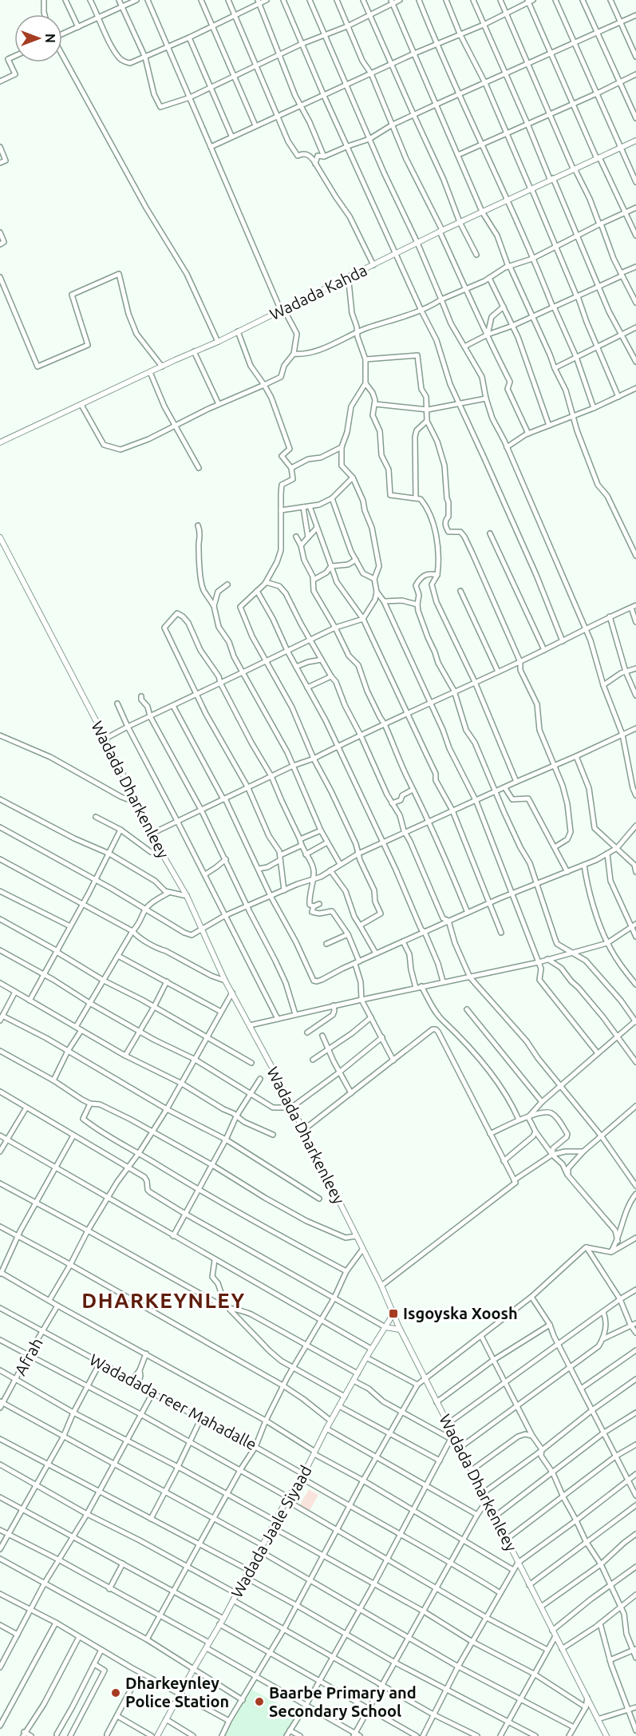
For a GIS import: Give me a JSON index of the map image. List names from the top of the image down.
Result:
{
  "streets": {
    "main road": ["Wadada Kahda", "Wadada Dharkenleey", "Wadada Jaale Siyaad"],
    "street": ["Afrah", "Wadadada reer Mahadalle"]
  },
  "crossings": [
    ["Wadada Dharkenleey", "Wadada Jaale Siyaad"],
    ["Afrah", "Wadadada reer Mahadalle"],
    ["Wadadada reer Mahadalle", "Wadada Jaale Siyaad"]
  ],
  "districts": ["DHARKEYNLEY"],
  "places": {
    "transit": ["Isgoyska Xoosh"],
    "other": ["Dharkeynley Police Station", "Baarbe Primary and Secondary School"]
  },
  "north": "right"
}
